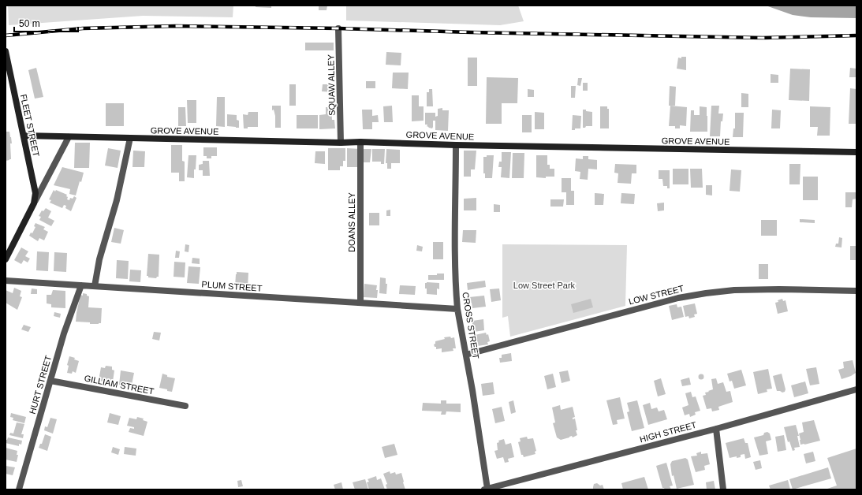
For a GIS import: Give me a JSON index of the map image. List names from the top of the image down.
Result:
{
  "streets": {
    "main road": ["FLEET STREET", "GROVE AVENUE"],
    "street": [
      "SQUAW ALLEY",
      "DOANS ALLEY",
      "PLUM STREET",
      "LOW STREET",
      "CROSS STREET",
      "HURT STREET",
      "GILLIAM STREET",
      "HIGH STREET"
    ]
  },
  "crossings": [
    ["SQUAW ALLEY", "GROVE AVENUE"],
    ["FLEET STREET", "GROVE AVENUE"],
    ["GROVE AVENUE", "DOANS ALLEY"],
    ["GROVE AVENUE", "CROSS STREET"],
    ["DOANS ALLEY", "PLUM STREET"],
    ["PLUM STREET", "CROSS STREET"],
    ["PLUM STREET", "HURT STREET"],
    ["LOW STREET", "CROSS STREET"],
    ["CROSS STREET", "HIGH STREET"],
    ["HURT STREET", "GILLIAM STREET"]
  ],
  "parks": ["Low Street Park"],
  "scale_bar": "50 m"
}
